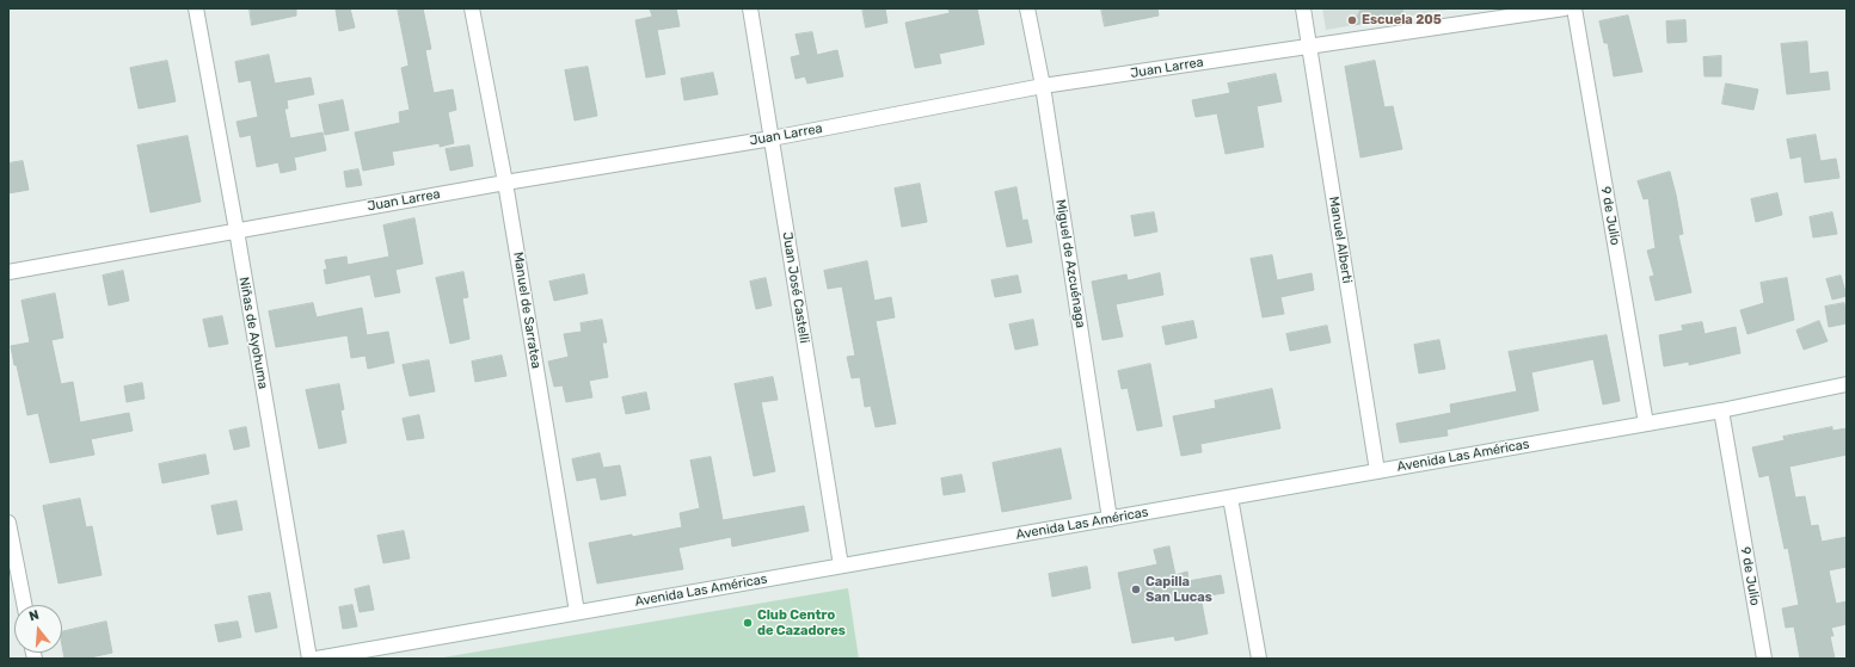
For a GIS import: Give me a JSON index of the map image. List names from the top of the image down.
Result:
{
  "streets": {
    "street": [
      "Juan Larrea",
      "9 de Julio",
      "Manuel Alberti",
      "Miguel de Azcuénaga",
      "Juan José Castelli",
      "Manuel de Sarratea",
      "Niñas de Ayohuma",
      "Avenida Las Américas"
    ]
  },
  "crossings": [
    ["Juan Larrea", "Manuel Alberti"],
    ["Juan Larrea", "Miguel de Azcuénaga"],
    ["Juan Larrea", "Juan José Castelli"],
    ["Juan Larrea", "Manuel de Sarratea"],
    ["Juan Larrea", "Niñas de Ayohuma"],
    ["9 de Julio", "Avenida Las Américas"],
    ["Manuel Alberti", "Avenida Las Américas"],
    ["Miguel de Azcuénaga", "Avenida Las Américas"],
    ["Juan José Castelli", "Avenida Las Américas"],
    ["Manuel de Sarratea", "Avenida Las Américas"]
  ],
  "places": ["Escuela 205", "Capilla San Lucas", "Club Centro de Cazadores"],
  "north": "top"
}
